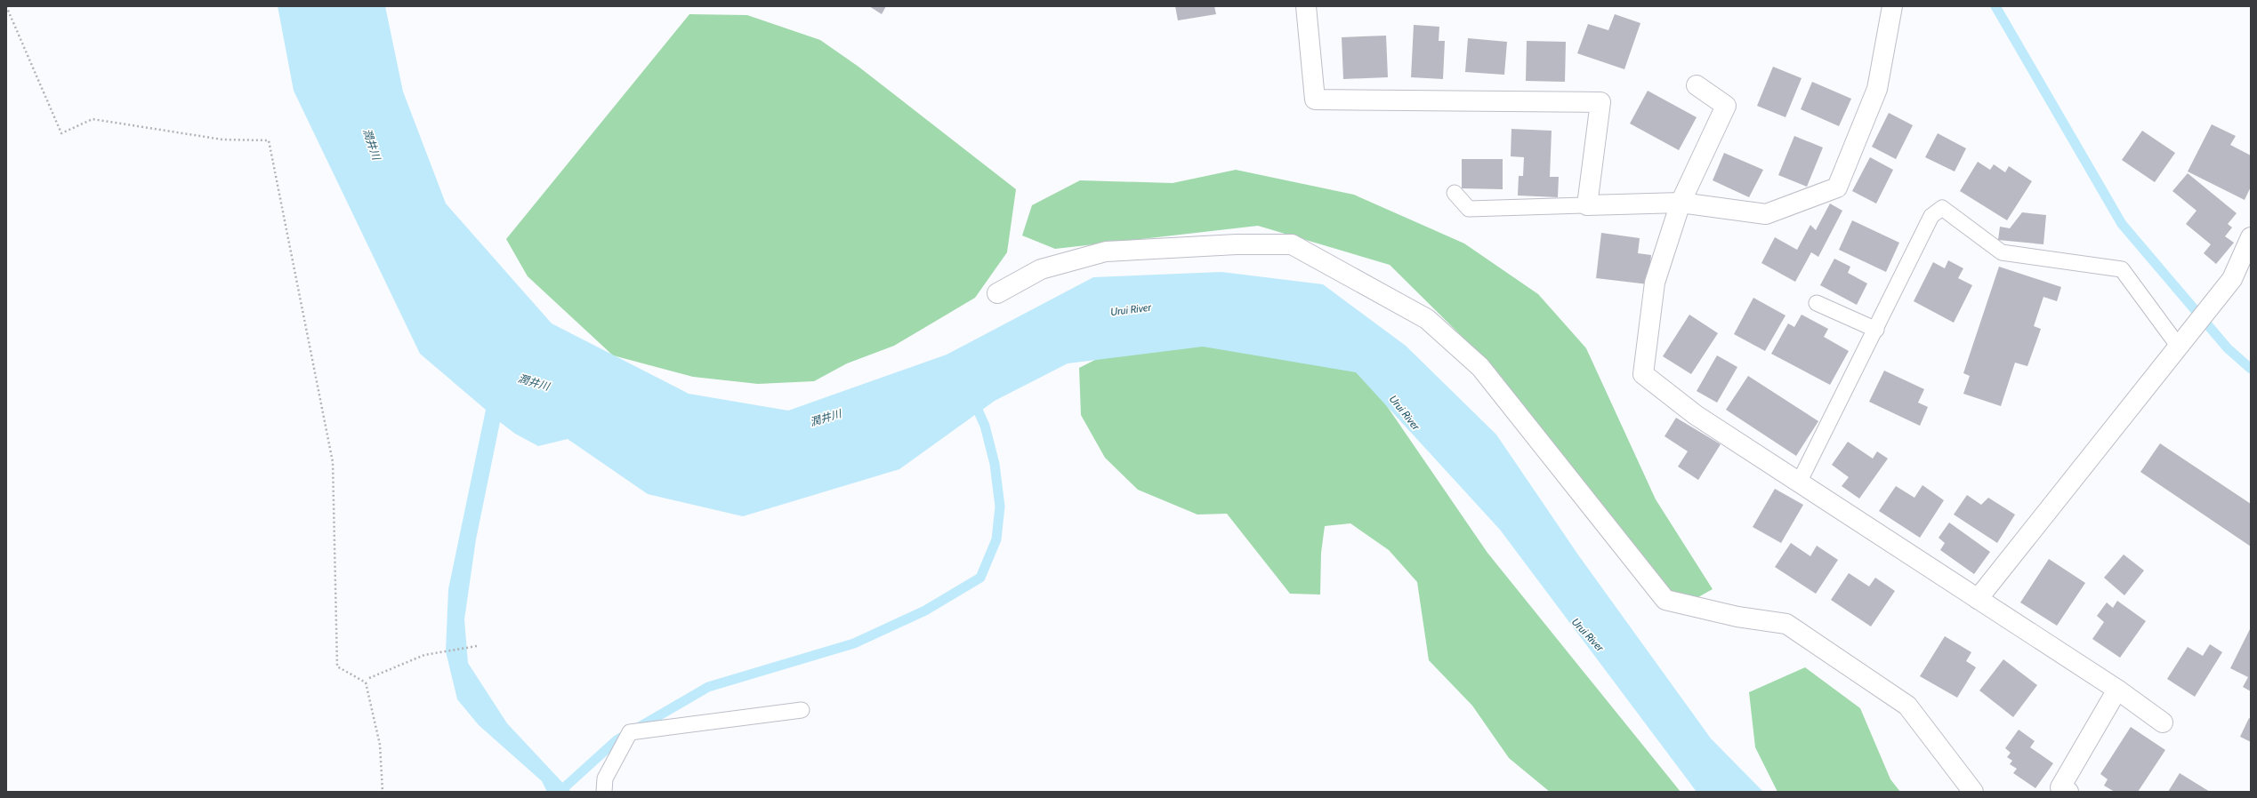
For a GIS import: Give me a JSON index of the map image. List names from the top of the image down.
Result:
{
  "water": ["潤井川", "Urui River"]
}
